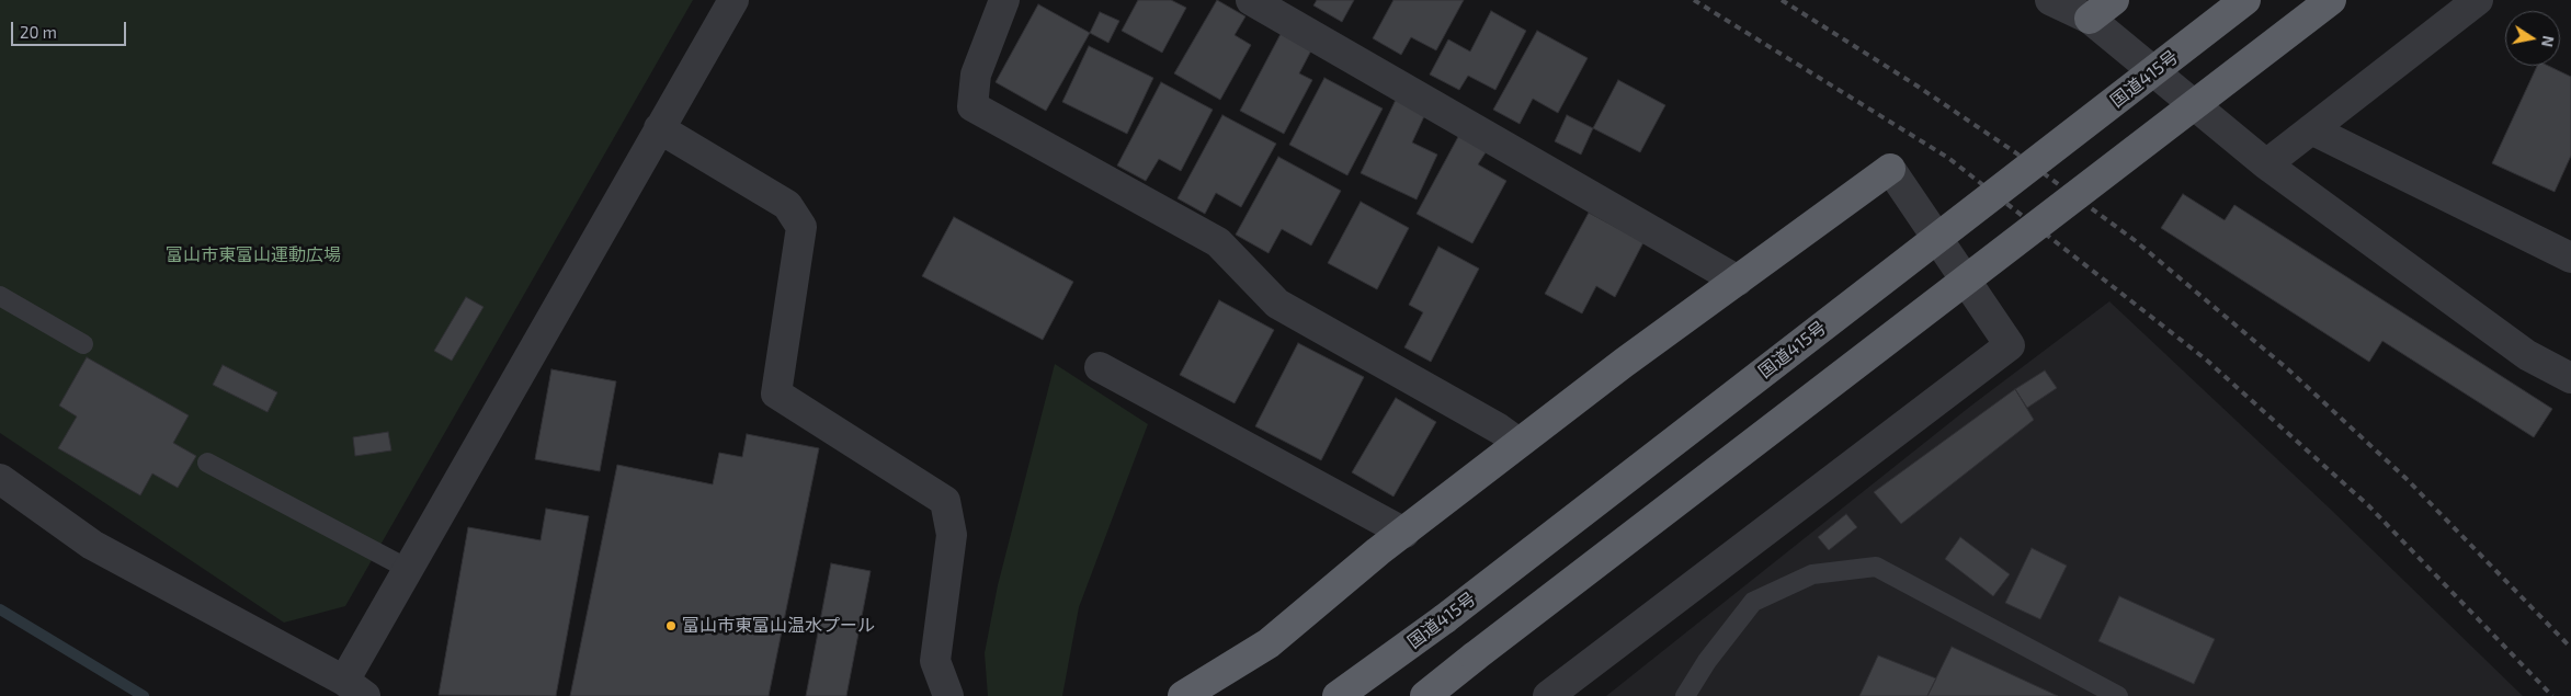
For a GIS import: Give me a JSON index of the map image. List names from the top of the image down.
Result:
{
  "streets": {
    "highway": ["国道415号"]
  },
  "parks": ["富山市東富山運動広場"],
  "places": ["富山市東富山温水プール"],
  "scale_bar": "20 m",
  "north": "right"
}
